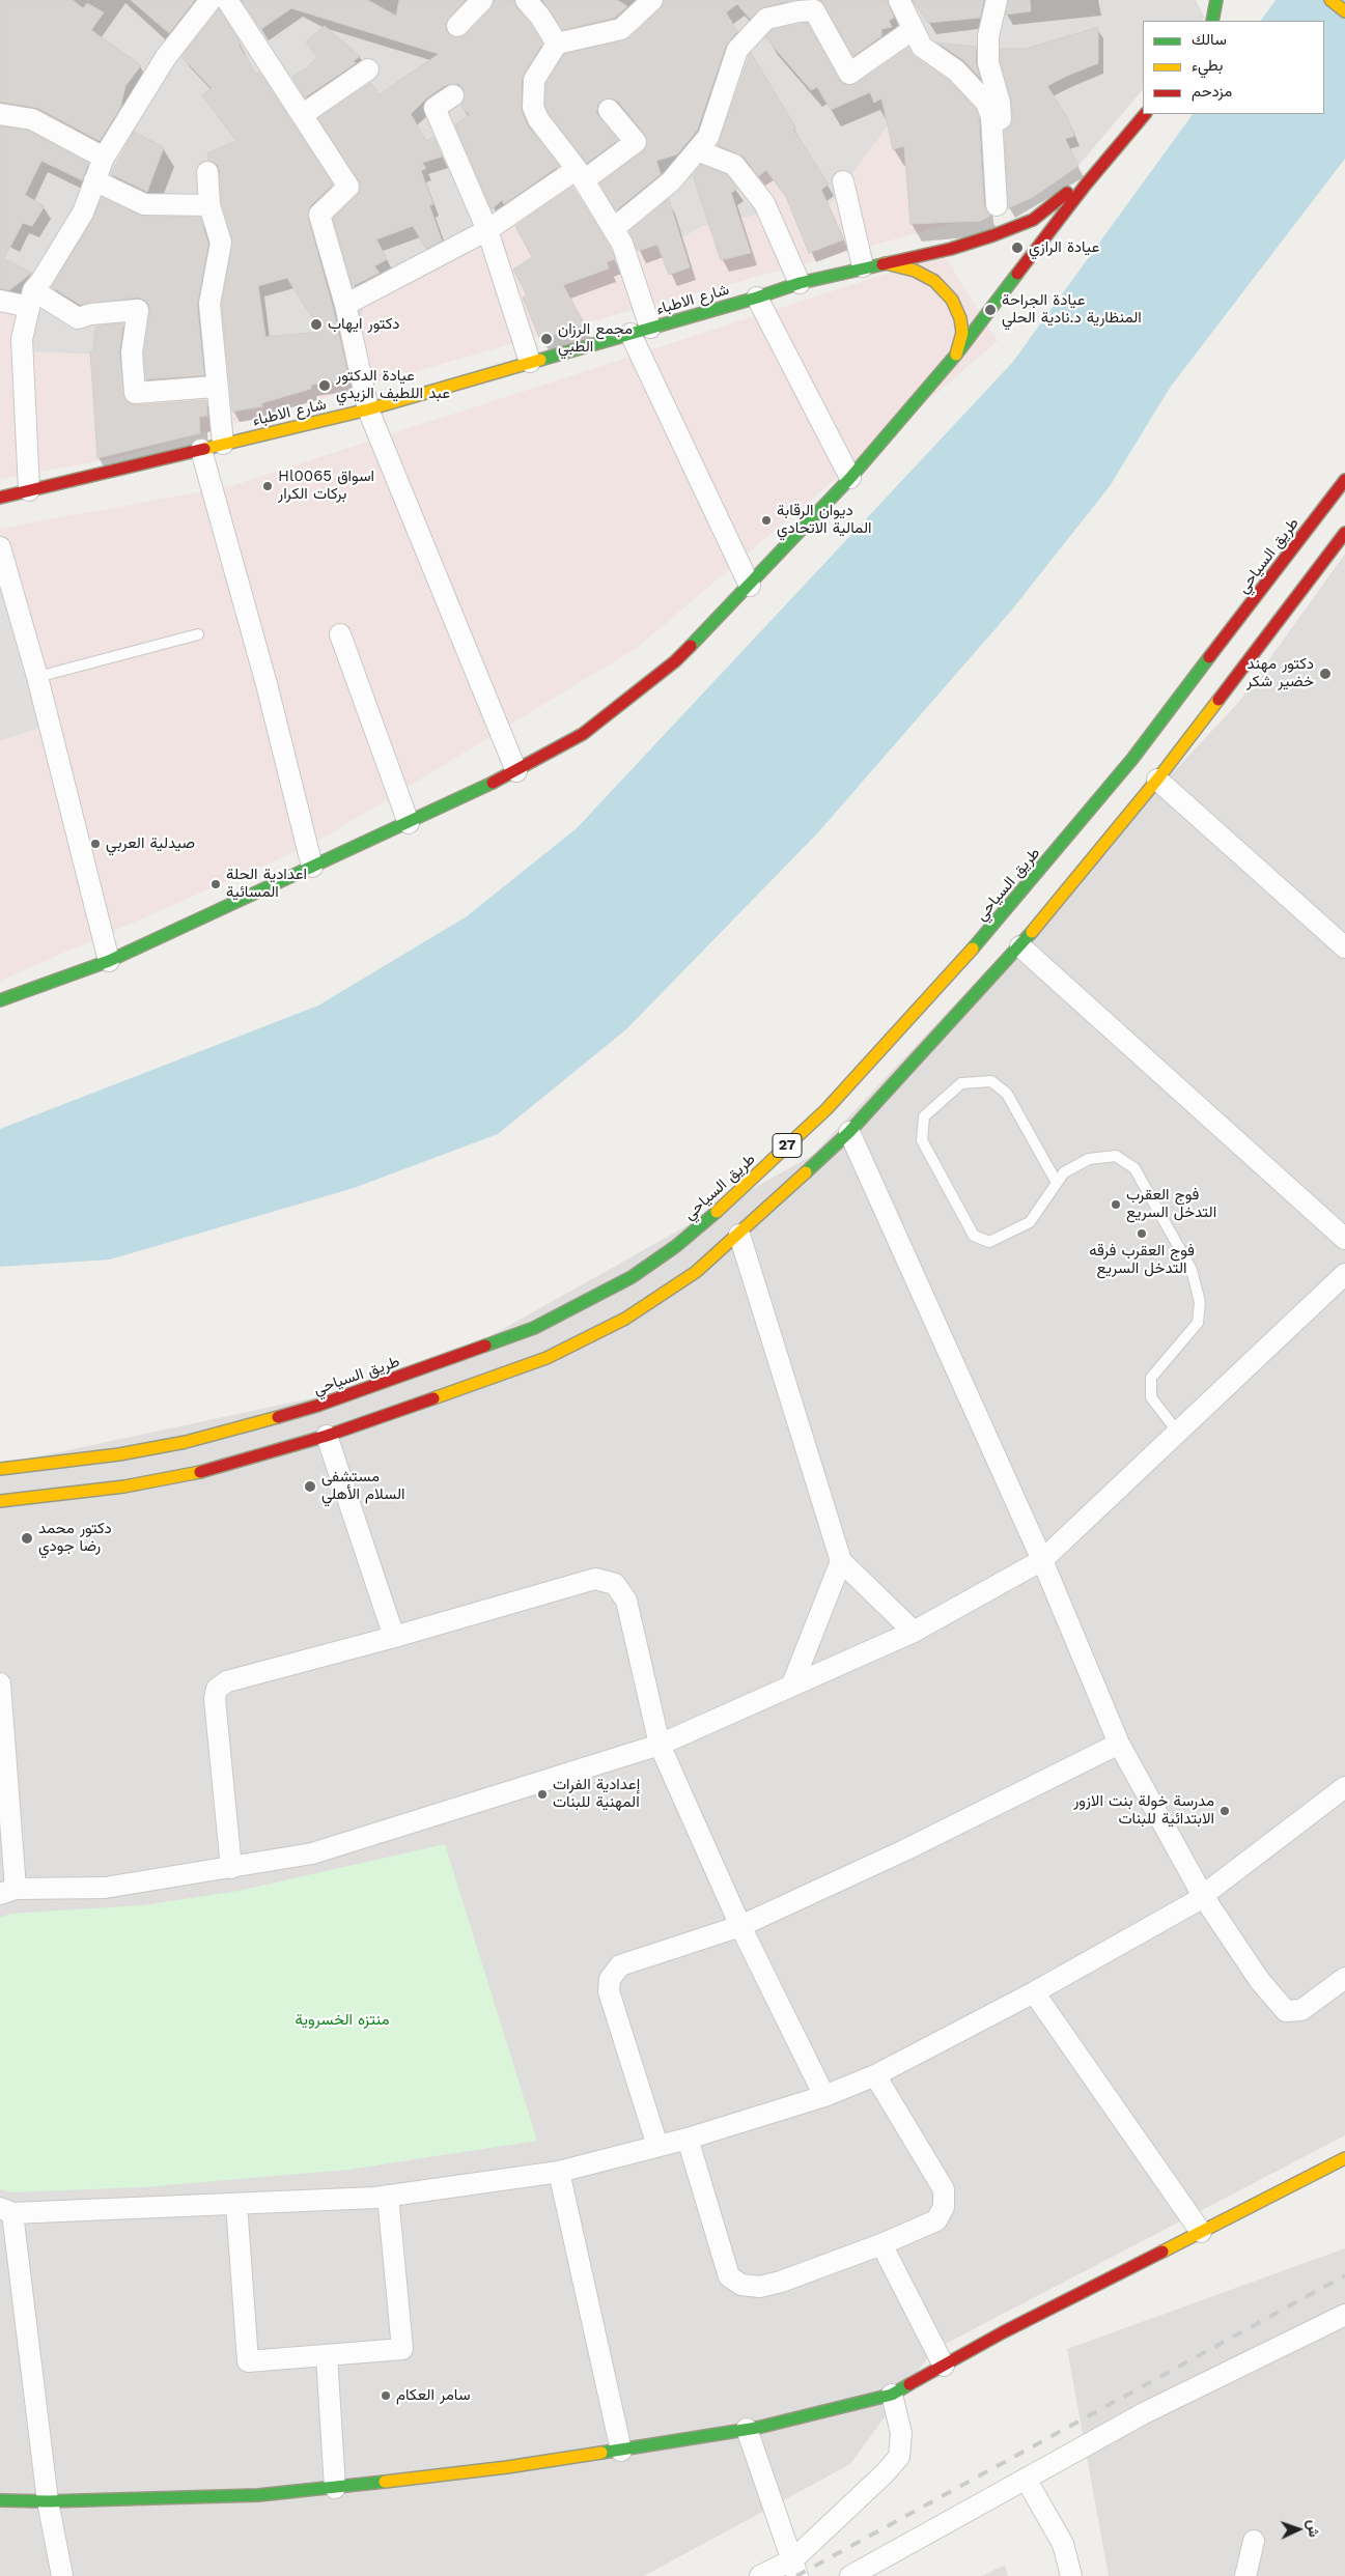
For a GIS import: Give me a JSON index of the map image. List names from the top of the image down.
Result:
{
  "streets": {
    "street": ["شارع الاطباء", "طريق السياحي", "27"]
  },
  "parks": ["منتزه الخسروية"],
  "places": [
    "عيادة الرازي",
    "عيادة الجراحة المنظارية د.نادية الحلي",
    "دكتور ايهاب",
    "مجمع الرزان الطبي",
    "عيادة الدكتور عبد اللطيف الزيدي",
    "Hl0065 اسواق بركات الكرار",
    "ديوان الرقابة المالية الاتحادي",
    "دكتور مهند خضير شكر",
    "صيدلية العربي",
    "اعدادية الحلة المسائية",
    "فوج العقرب التدخل السريع",
    "فوج العقرب فرقه التدخل السريع",
    "مستشفى السلام الأهلي",
    "دكتور محمد رضا جودي",
    "إعدادية الفرات المهنية للبنات",
    "مدرسة خولة بنت الازور الابتدائية للبنات",
    "سامر العكام"
  ],
  "legend": ["سالك", "بطيء", "مزدحم"],
  "north": "right"
}
